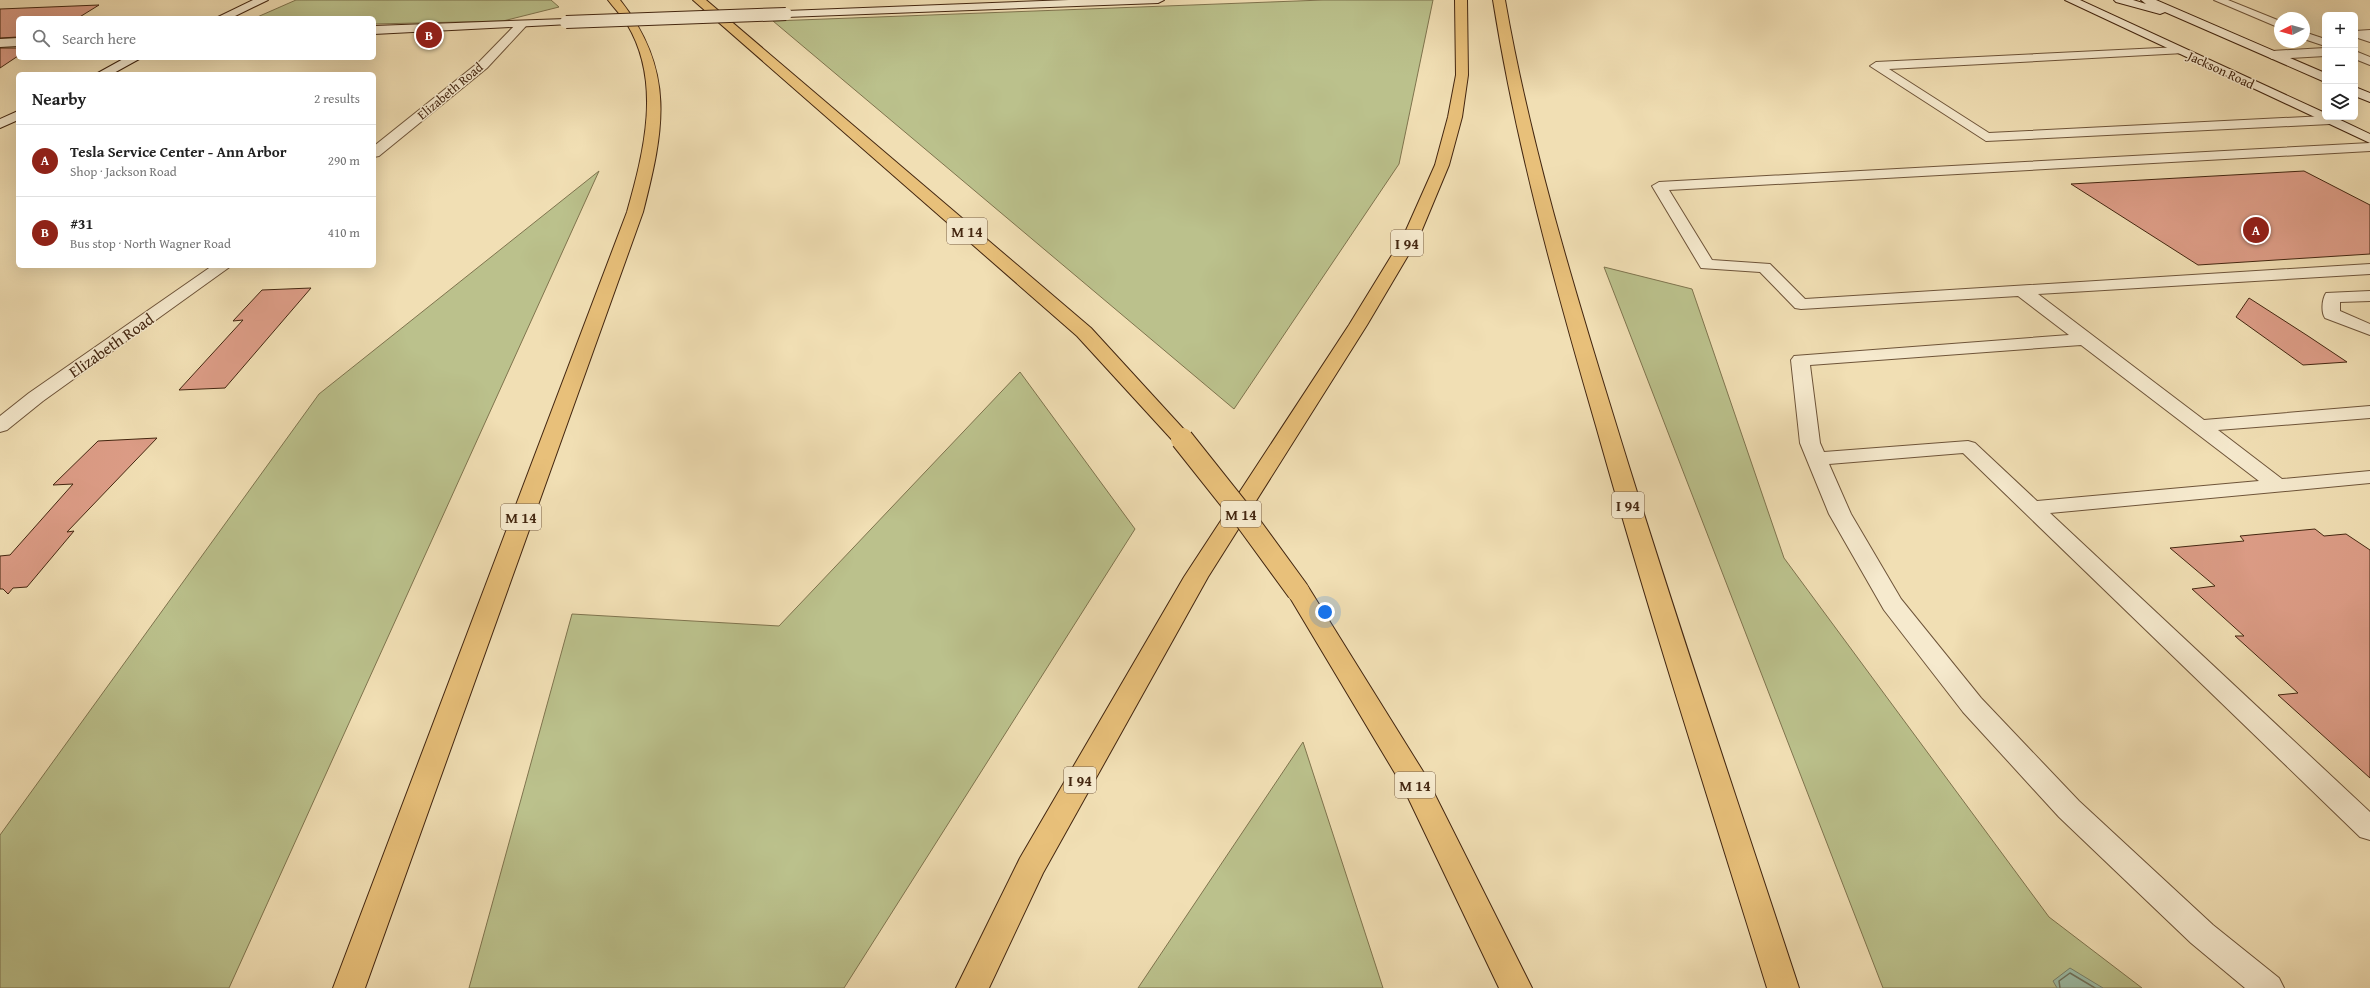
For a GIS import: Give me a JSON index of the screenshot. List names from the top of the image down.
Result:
{
  "streets": {
    "highway": ["M 14", "I 94"],
    "main road": ["Jackson Road", "Elizabeth Road"]
  },
  "crossings": [
    ["M 14", "I 94"]
  ],
  "north": "left",
  "page": {
    "map_buttons": ["+", "−"],
    "search": "Search here",
    "pins": ["B", "A"],
    "heading": ["Nearby", "2 results"],
    "list": [
      {
        "mark": "A",
        "name": "Tesla Service Center - Ann Arbor",
        "note": "Shop · Jackson Road",
        "value": "290 m"
      },
      {
        "mark": "B",
        "name": "#31",
        "note": "Bus stop · North Wagner Road",
        "value": "410 m"
      }
    ]
  }
}
